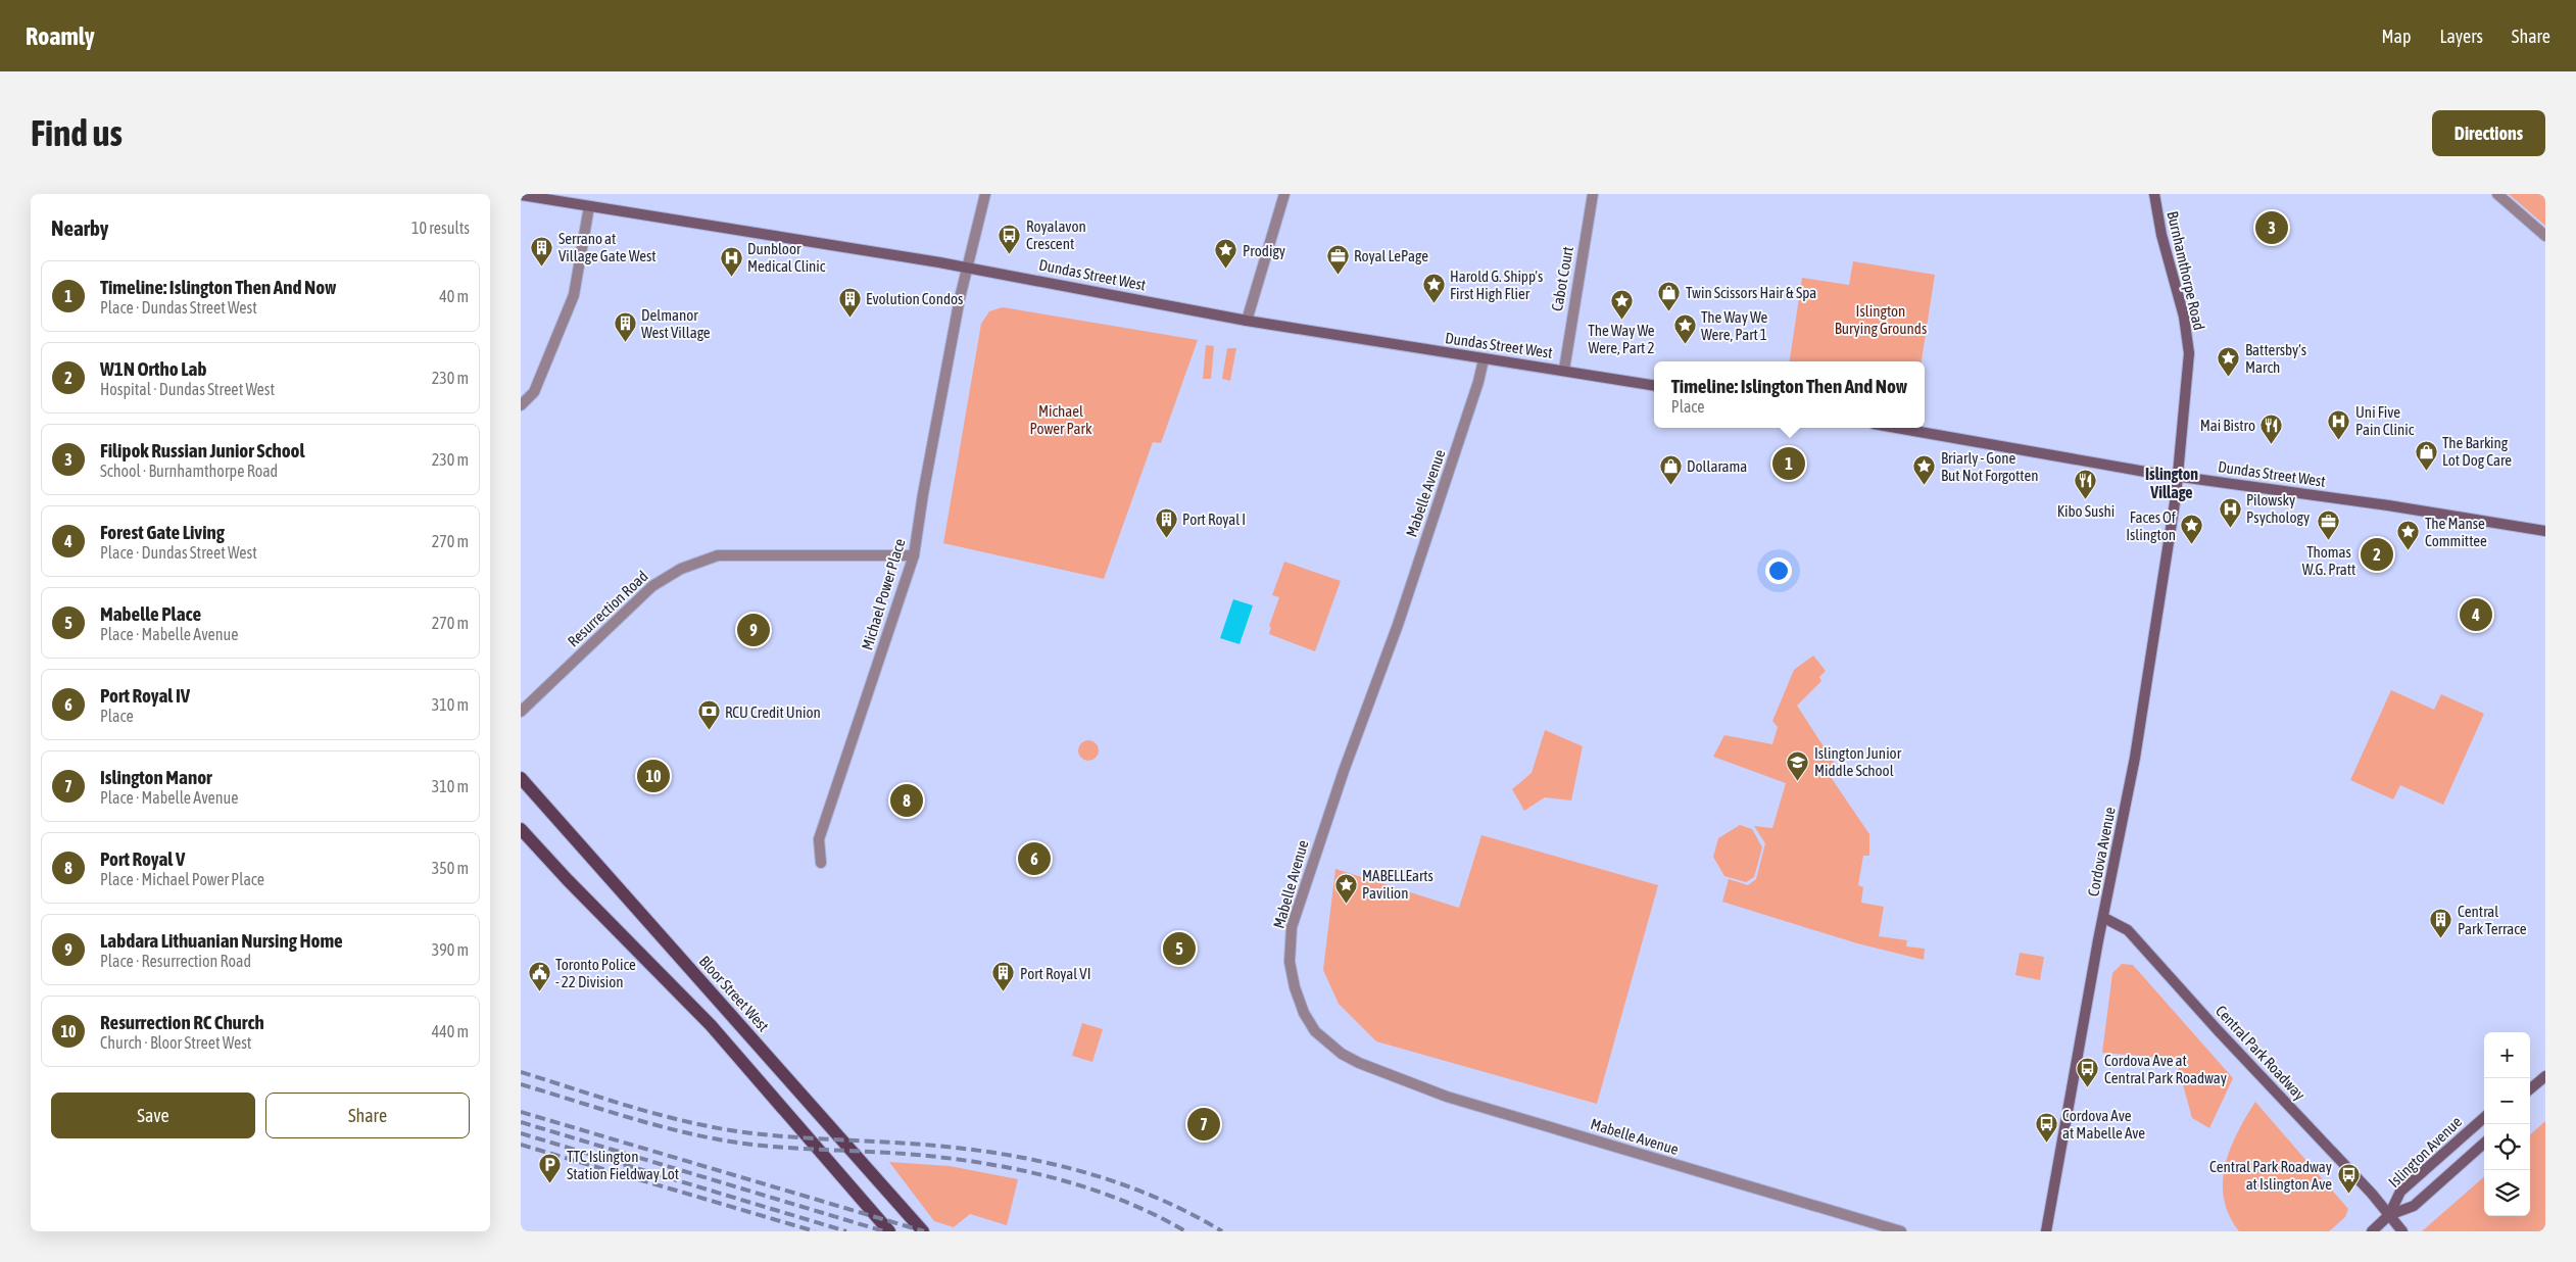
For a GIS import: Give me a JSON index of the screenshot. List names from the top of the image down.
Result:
{
  "streets": {
    "main road": [
      "Burnhamthorpe Road",
      "Dundas Street West",
      "Cordova Avenue",
      "Bloor Street West",
      "Central Park Roadway",
      "Islington Avenue"
    ],
    "street": [
      "Cabot Court",
      "Mabelle Avenue",
      "Michael Power Place",
      "Resurrection Road"
    ]
  },
  "crossings": [
    ["Burnhamthorpe Road", "Dundas Street West"],
    ["Burnhamthorpe Road", "Cordova Avenue"],
    ["Dundas Street West", "Cabot Court"],
    ["Dundas Street West", "Mabelle Avenue"],
    ["Dundas Street West", "Michael Power Place"],
    ["Dundas Street West", "Cordova Avenue"],
    ["Michael Power Place", "Resurrection Road"],
    ["Cordova Avenue", "Central Park Roadway"],
    ["Central Park Roadway", "Islington Avenue"]
  ],
  "districts": ["Islington Village"],
  "parks": ["Islington Burying Grounds", "Michael Power Park"],
  "places": {
    "bus stop": [
      "Royalavon Crescent",
      "Cordova Ave at Central Park Roadway",
      "Cordova Ave at Mabelle Ave",
      "Central Park Roadway at Islington Ave"
    ],
    "building": [
      "Serrano at Village Gate West",
      "Evolution Condos",
      "Delmanor West Village",
      "Port Royal I",
      "Central Park Terrace",
      "Port Royal VI"
    ],
    "place": [
      "Prodigy",
      "Harold G. Shipp's First High Flier",
      "The Way We Were, Part 2",
      "The Way We Were, Part 1",
      "Battersby’s March",
      "Briarly - Gone But Not Forgotten",
      "Faces Of Islington",
      "The Manse Committee",
      "MABELLEarts Pavilion"
    ],
    "office": ["Royal LePage", "Thomas W.G. Pratt"],
    "hospital": ["Dunbloor Medical Clinic", "Uni Five Pain Clinic", "Pilowsky Psychology"],
    "shop": ["Twin Scissors Hair & Spa", "The Barking Lot Dog Care", "Dollarama"],
    "restaurant": ["Mai Bistro", "Kibo Sushi"],
    "bank": ["RCU Credit Union"],
    "school or university": ["Islington Junior Middle School"],
    "public building": ["Toronto Police - 22 Division"],
    "parking": ["TTC Islington Station Fieldway Lot"]
  },
  "page": {
    "header": "Roamly",
    "nav": ["Map", "Layers", "Share"],
    "buttons": [
      "Directions",
      ["Save", "Share"]
    ],
    "title": "Find us",
    "heading": ["Nearby", "10 results"],
    "pins": [
      "3",
      "1",
      "2",
      "4",
      "9",
      "10",
      "8",
      "6",
      "5",
      "7"
    ],
    "list": [
      {
        "mark": "1",
        "name": "Timeline: Islington Then And Now",
        "note": "Place · Dundas Street West",
        "value": "40 m"
      },
      {
        "mark": "2",
        "name": "W1N Ortho Lab",
        "note": "Hospital · Dundas Street West",
        "value": "230 m"
      },
      {
        "mark": "3",
        "name": "Filipok Russian Junior School",
        "note": "School · Burnhamthorpe Road",
        "value": "230 m"
      },
      {
        "mark": "4",
        "name": "Forest Gate Living",
        "note": "Place · Dundas Street West",
        "value": "270 m"
      },
      {
        "mark": "5",
        "name": "Mabelle Place",
        "note": "Place · Mabelle Avenue",
        "value": "270 m"
      },
      {
        "mark": "6",
        "name": "Port Royal IV",
        "note": "Place",
        "value": "310 m"
      },
      {
        "mark": "7",
        "name": "Islington Manor",
        "note": "Place · Mabelle Avenue",
        "value": "310 m"
      },
      {
        "mark": "8",
        "name": "Port Royal V",
        "note": "Place · Michael Power Place",
        "value": "350 m"
      },
      {
        "mark": "9",
        "name": "Labdara Lithuanian Nursing Home",
        "note": "Place · Resurrection Road",
        "value": "390 m"
      },
      {
        "mark": "10",
        "name": "Resurrection RC Church",
        "note": "Church · Bloor Street West",
        "value": "440 m"
      }
    ],
    "popup": ["Timeline: Islington Then And Now", "Place"],
    "map_buttons": ["+", "−"]
  }
}
